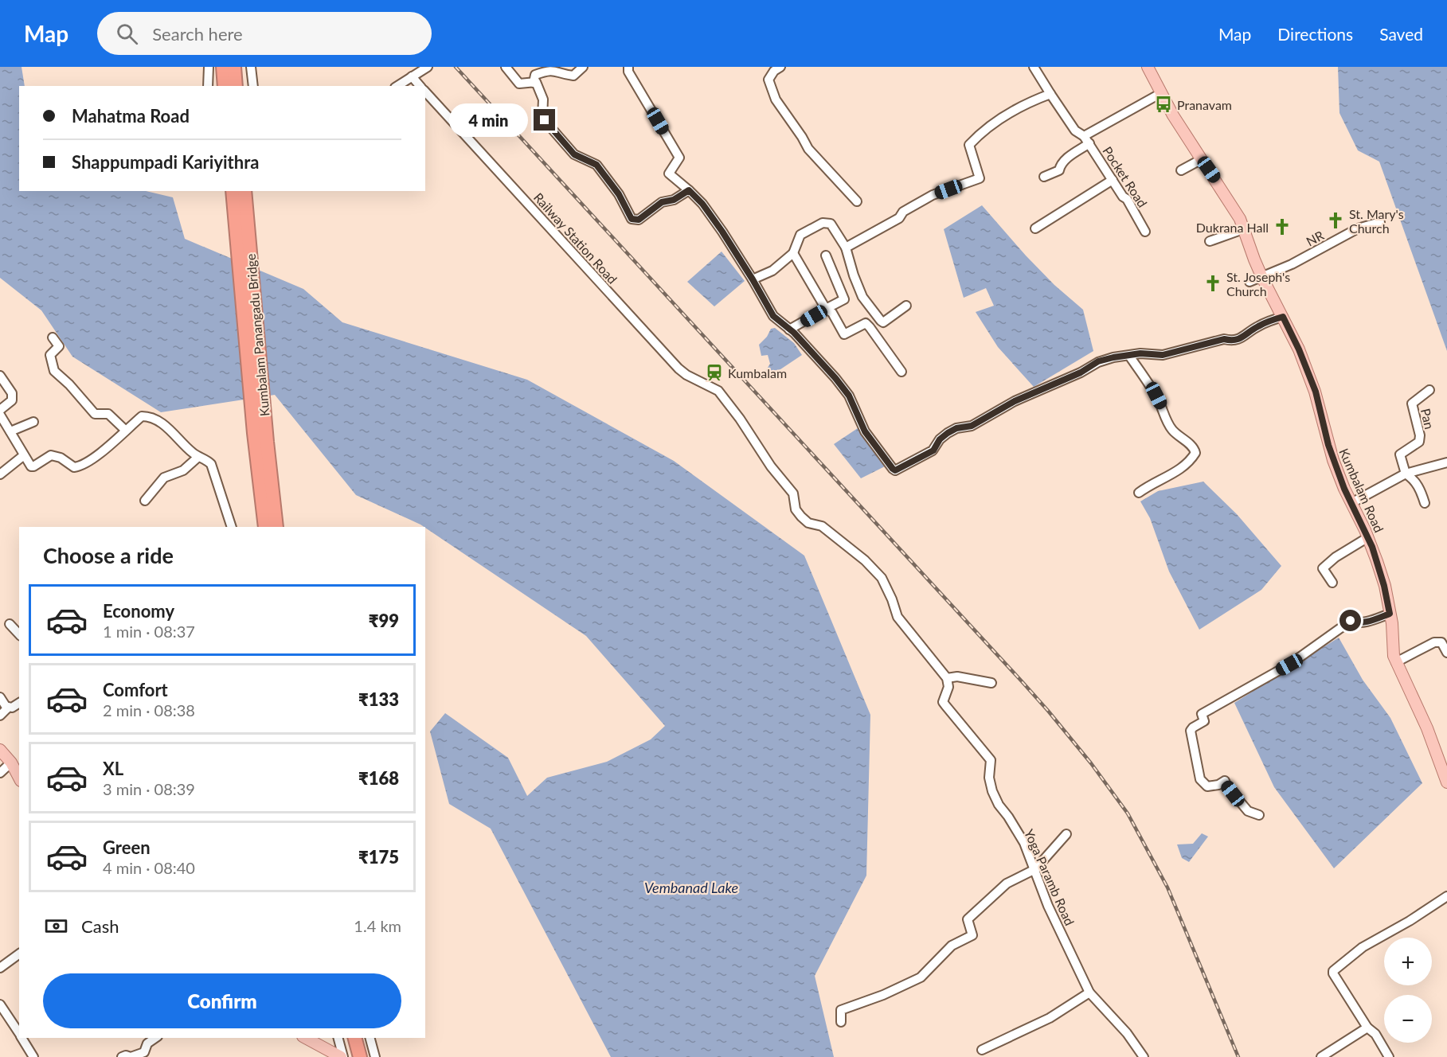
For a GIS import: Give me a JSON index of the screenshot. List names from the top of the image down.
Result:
{
  "streets": {
    "highway": ["Kumbalam Panangadu Bridge"],
    "main road": ["Kumbalam Road"],
    "street": [
      "Pocket Road",
      "Railway Station Road",
      "NR",
      "Pan",
      "Yoga Paramb Road"
    ]
  },
  "crossings": [
    ["Railway Station Road", "Yoga Paramb Road"],
    ["NR", "Kumbalam Road"]
  ],
  "water": ["Vembanad Lake"],
  "places": {
    "bus stop": ["Pranavam"],
    "church": ["St. Mary's Church", "Dukrana Hall", "St. Joseph's Church"],
    "station": ["Kumbalam"]
  },
  "page": {
    "header": "Map",
    "search": "Search here",
    "nav": ["Map", "Directions", "Saved"],
    "banner": ["Mahatma Road", "Shappumpadi Kariyithra"],
    "bubble": "4 min",
    "heading": "Choose a ride",
    "list": [
      {
        "name": "Economy",
        "note": "1 min · 08:37",
        "value": "₹99"
      },
      {
        "name": "Comfort",
        "note": "2 min · 08:38",
        "value": "₹133"
      },
      {
        "name": "XL",
        "note": "3 min · 08:39",
        "value": "₹168"
      },
      {
        "name": "Green",
        "note": "4 min · 08:40",
        "value": "₹175"
      }
    ],
    "pay": ["Cash", "1.4 km"],
    "map_buttons": ["+", "−"],
    "buttons": "Confirm"
  }
}
